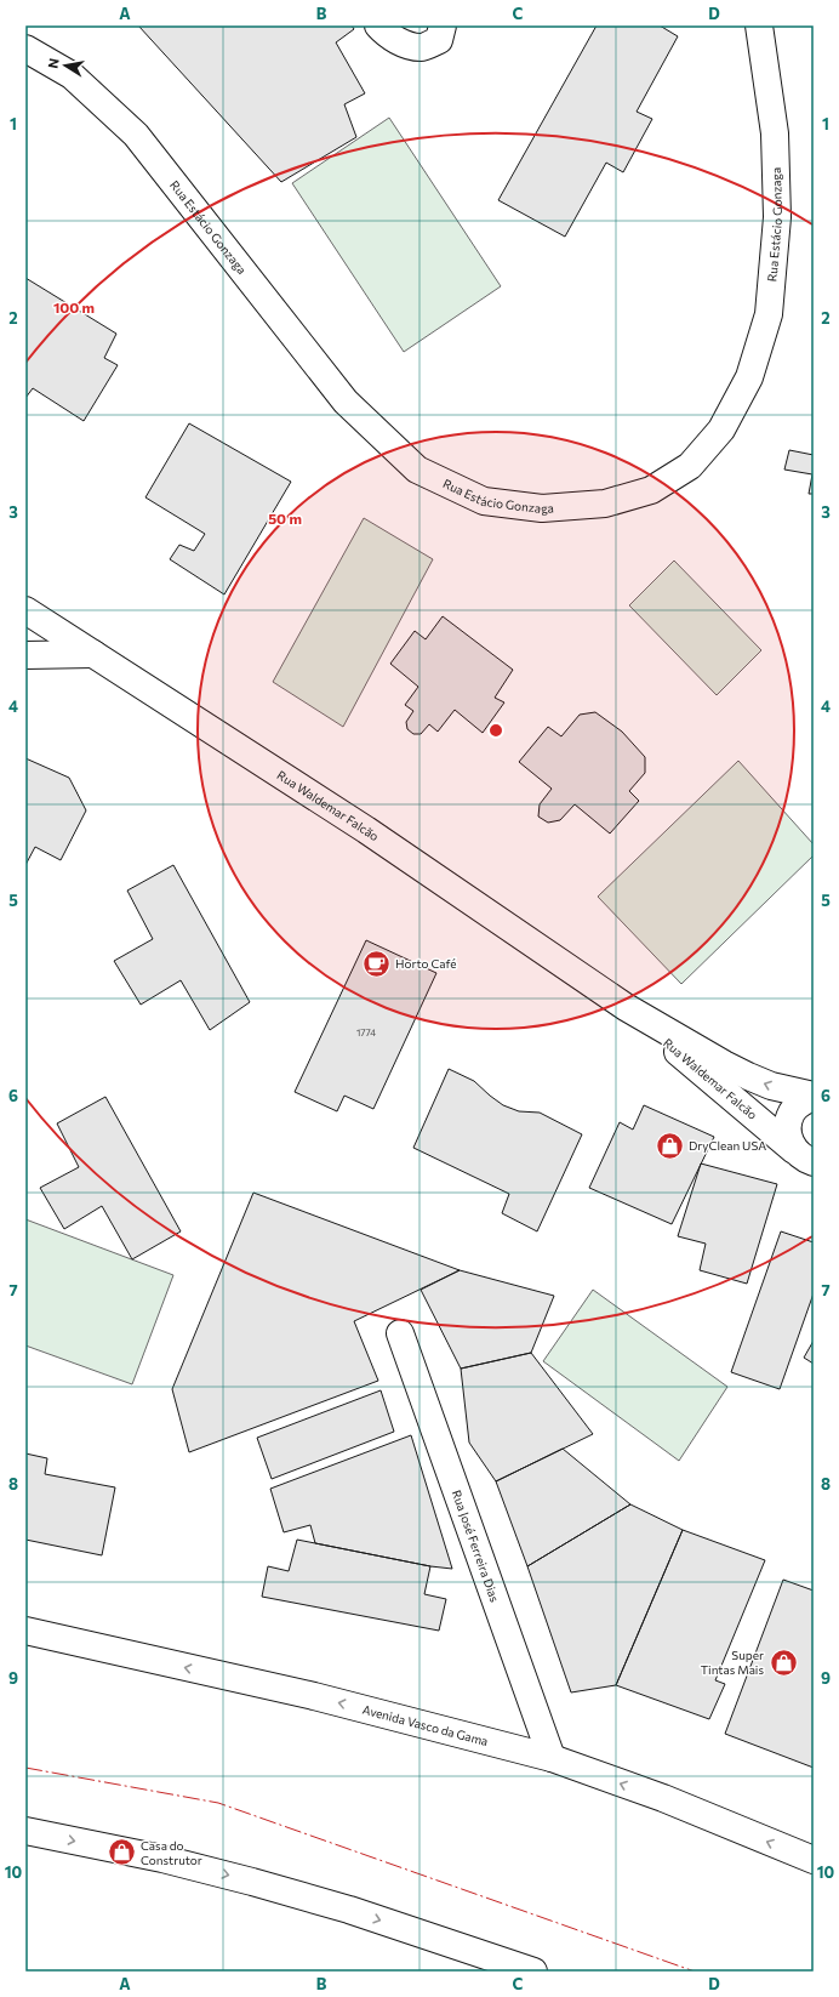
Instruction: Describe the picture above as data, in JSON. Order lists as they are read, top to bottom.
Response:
{
  "streets": {
    "street": [
      "Rua Estácio Gonzaga",
      "Rua Waldemar Falcão",
      "Rua José Ferreira Dias",
      "Avenida Vasco da Gama"
    ]
  },
  "crossings": [
    ["Rua José Ferreira Dias", "Avenida Vasco da Gama"]
  ],
  "places": {
    "cafe": ["Horto Café"],
    "shop": ["DryClean USA", "Super Tintas Mais", "Casa do Construtor"]
  },
  "house_numbers": ["1774"],
  "north": "left",
  "grid": {
    "columns": [
      "A",
      "B",
      "C",
      "D"
    ],
    "rows": [
      "1",
      "2",
      "3",
      "4",
      "5",
      "6",
      "7",
      "8",
      "9",
      "10"
    ]
  },
  "rings": ["100 m", "50 m"]
}
